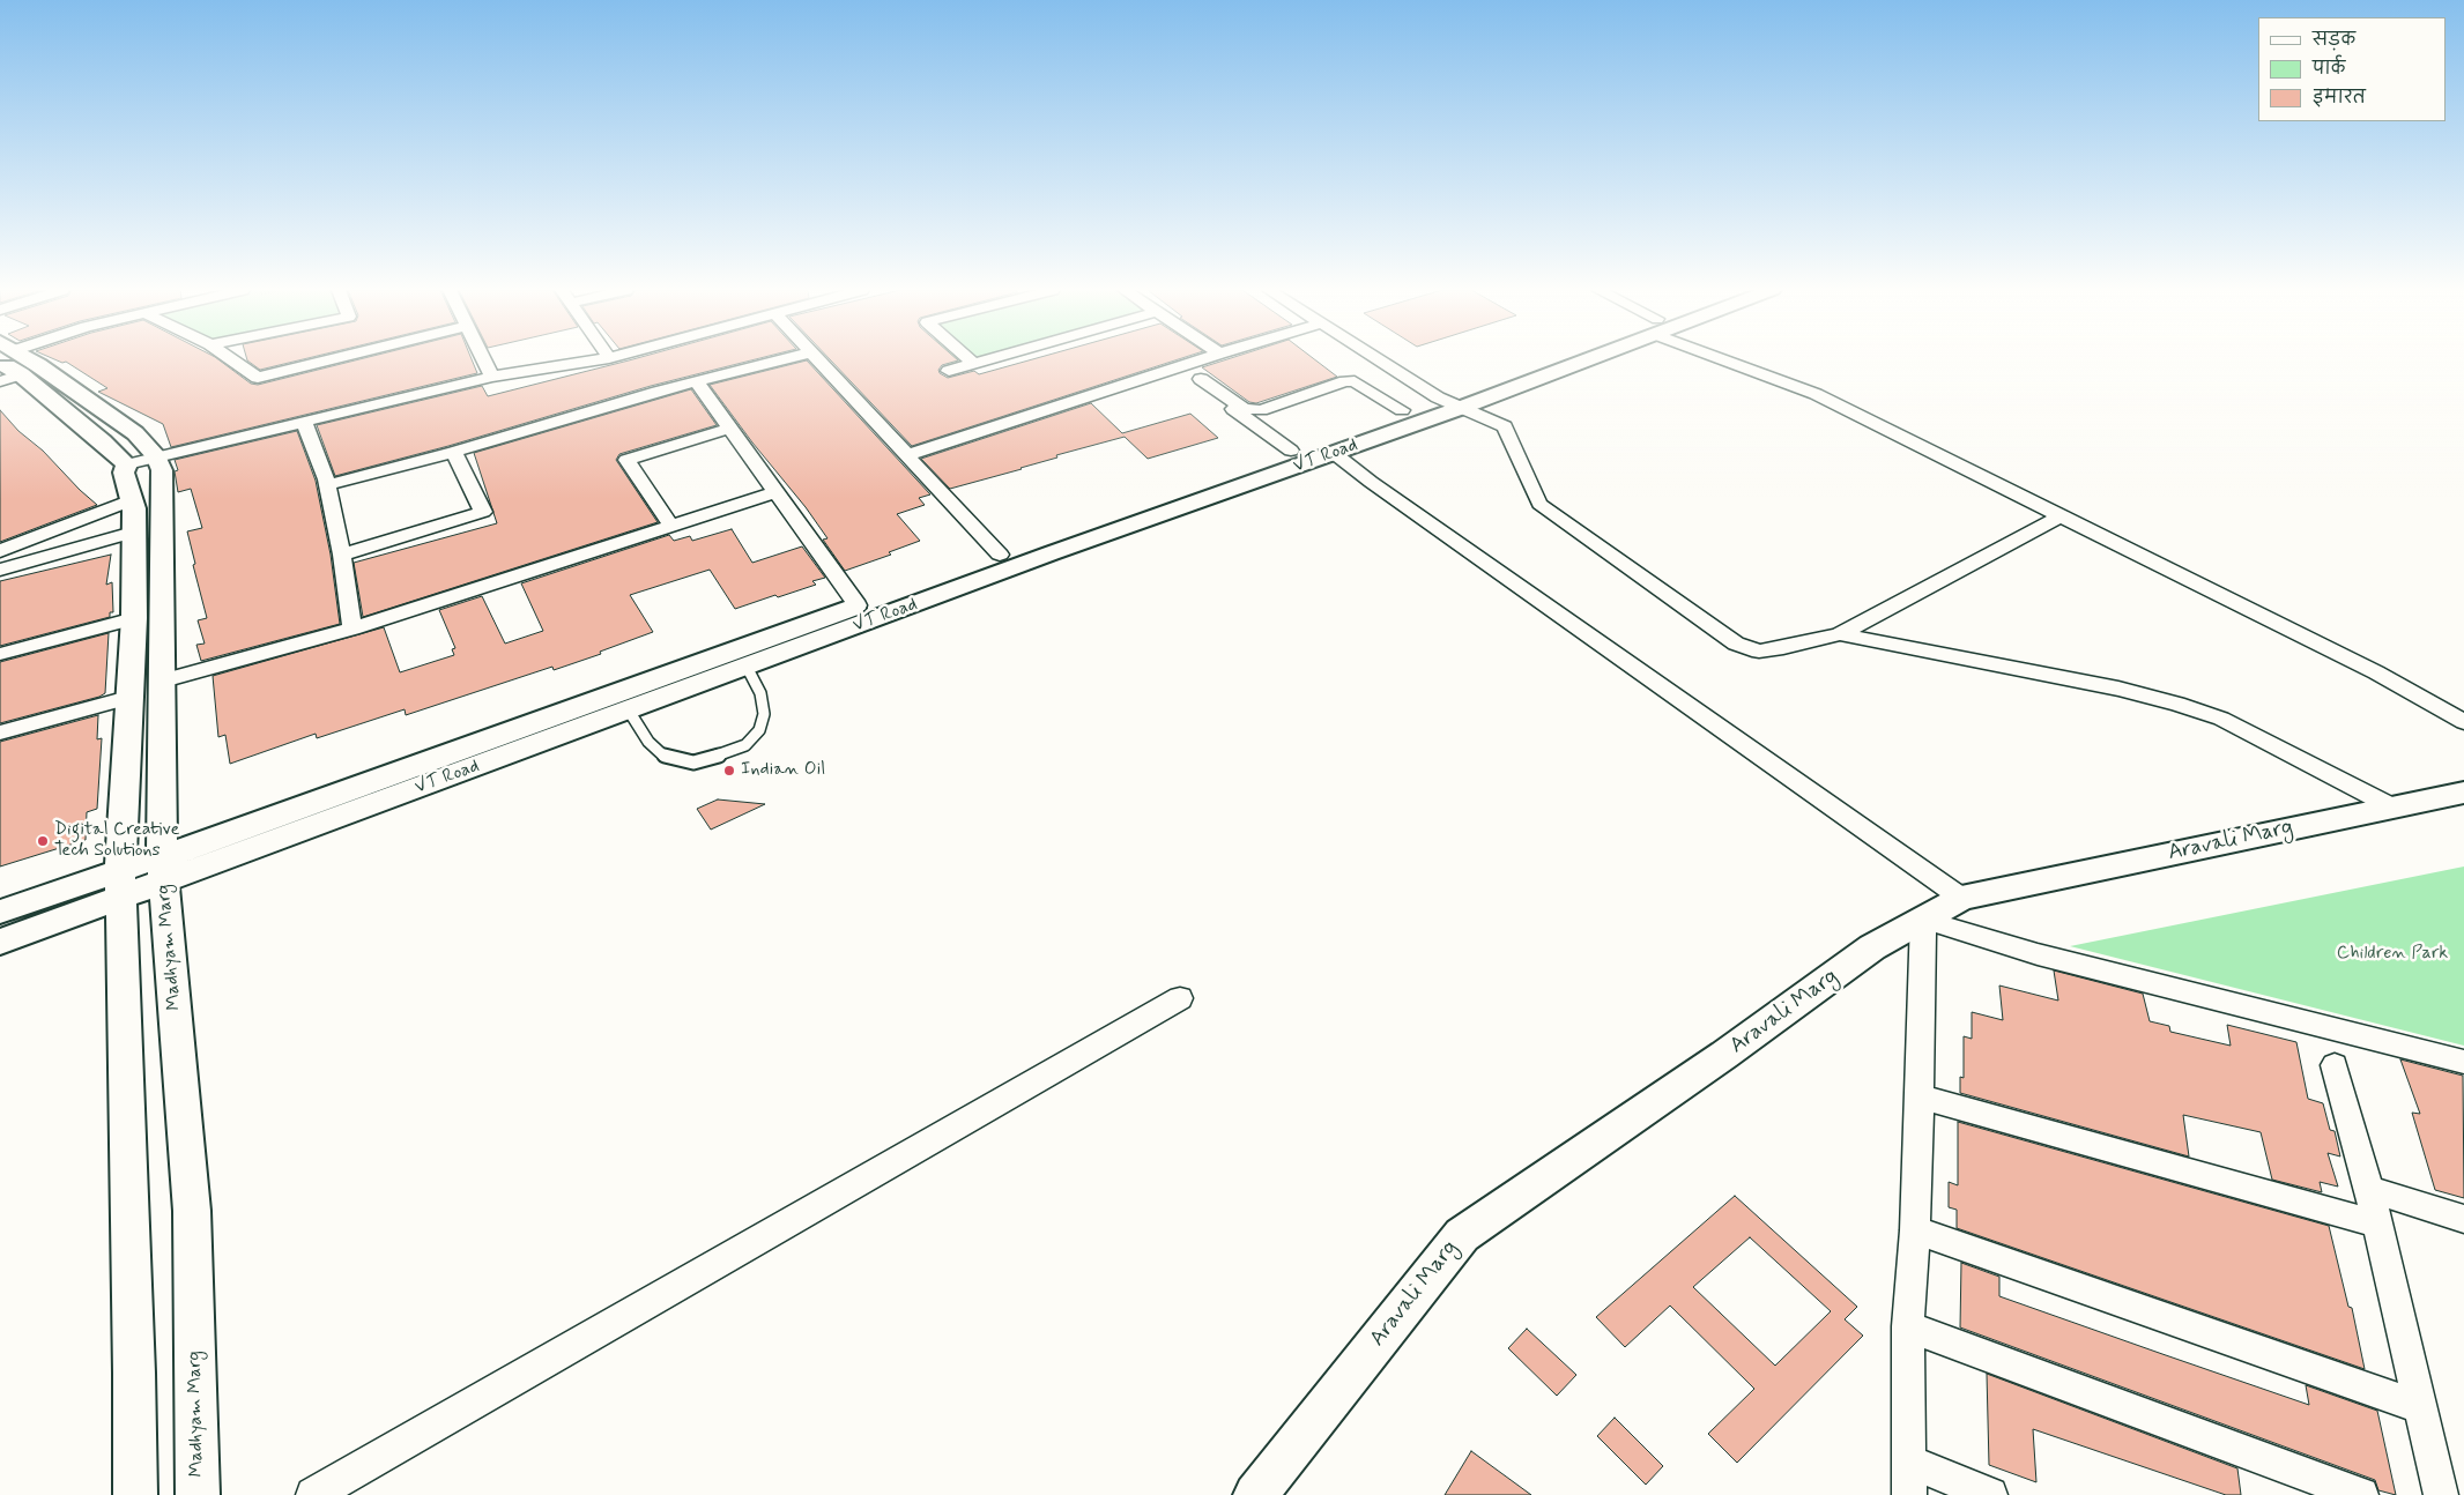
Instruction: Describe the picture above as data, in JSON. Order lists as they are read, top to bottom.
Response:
{
  "streets": {
    "street": ["VT Road", "Aravali Marg", "Madhyam Marg"]
  },
  "crossings": [
    ["VT Road", "Madhyam Marg"]
  ],
  "parks": ["Children Park"],
  "places": ["Indian Oil", "Digital Creative Tech Solutions"],
  "legend": ["सड़क", "पार्क", "इमारत"]
}
